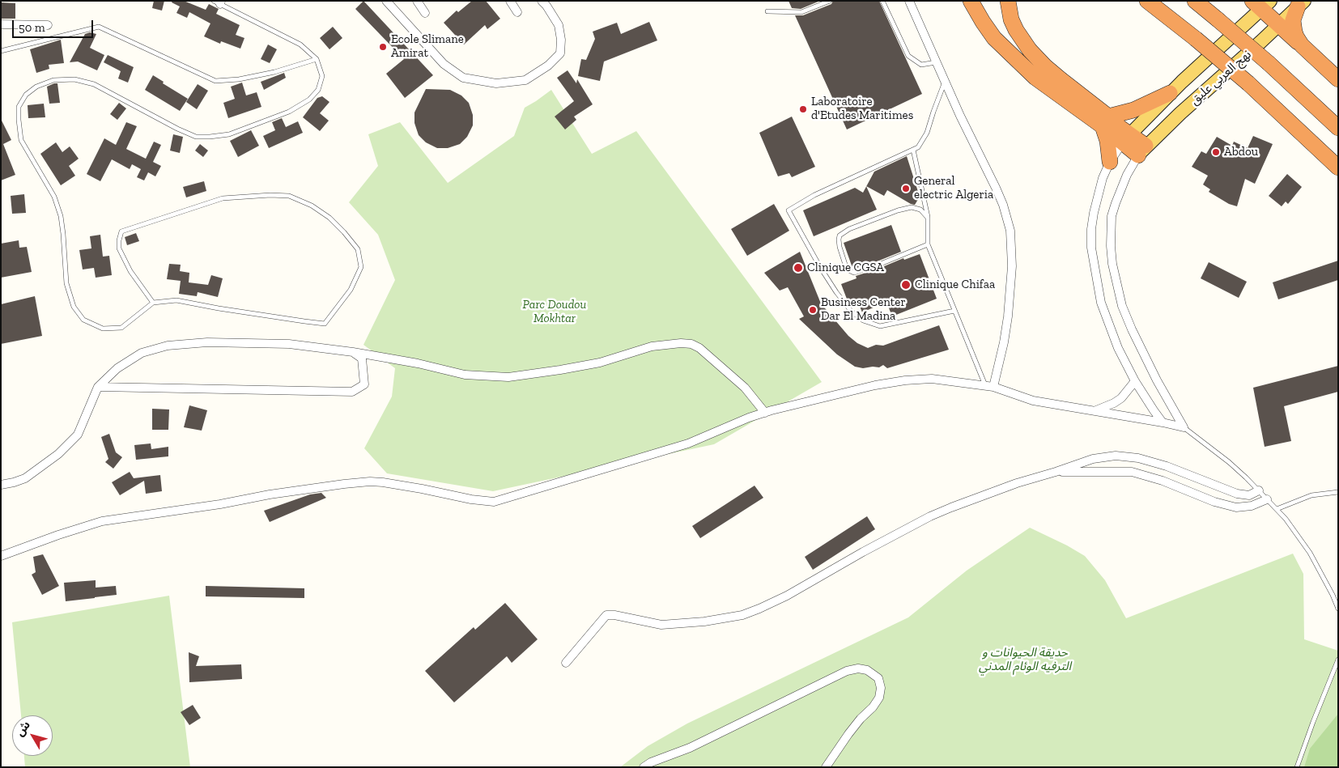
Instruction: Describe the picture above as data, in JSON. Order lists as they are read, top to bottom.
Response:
{
  "streets": {
    "main road": ["نهج العربي عليق"]
  },
  "parks": ["Parc Doudou Mokhtar", "حديقة الحيوانات و الترفيه الوئام المدني"],
  "places": [
    "Ecole Slimane Amirat",
    "Laboratoire d'Etudes Maritimes",
    "Abdou",
    "General electric Algeria",
    "Clinique CGSA",
    "Clinique Chifaa",
    "Business Center Dar El Madina"
  ],
  "scale_bar": "50 m",
  "north": "top left"
}
